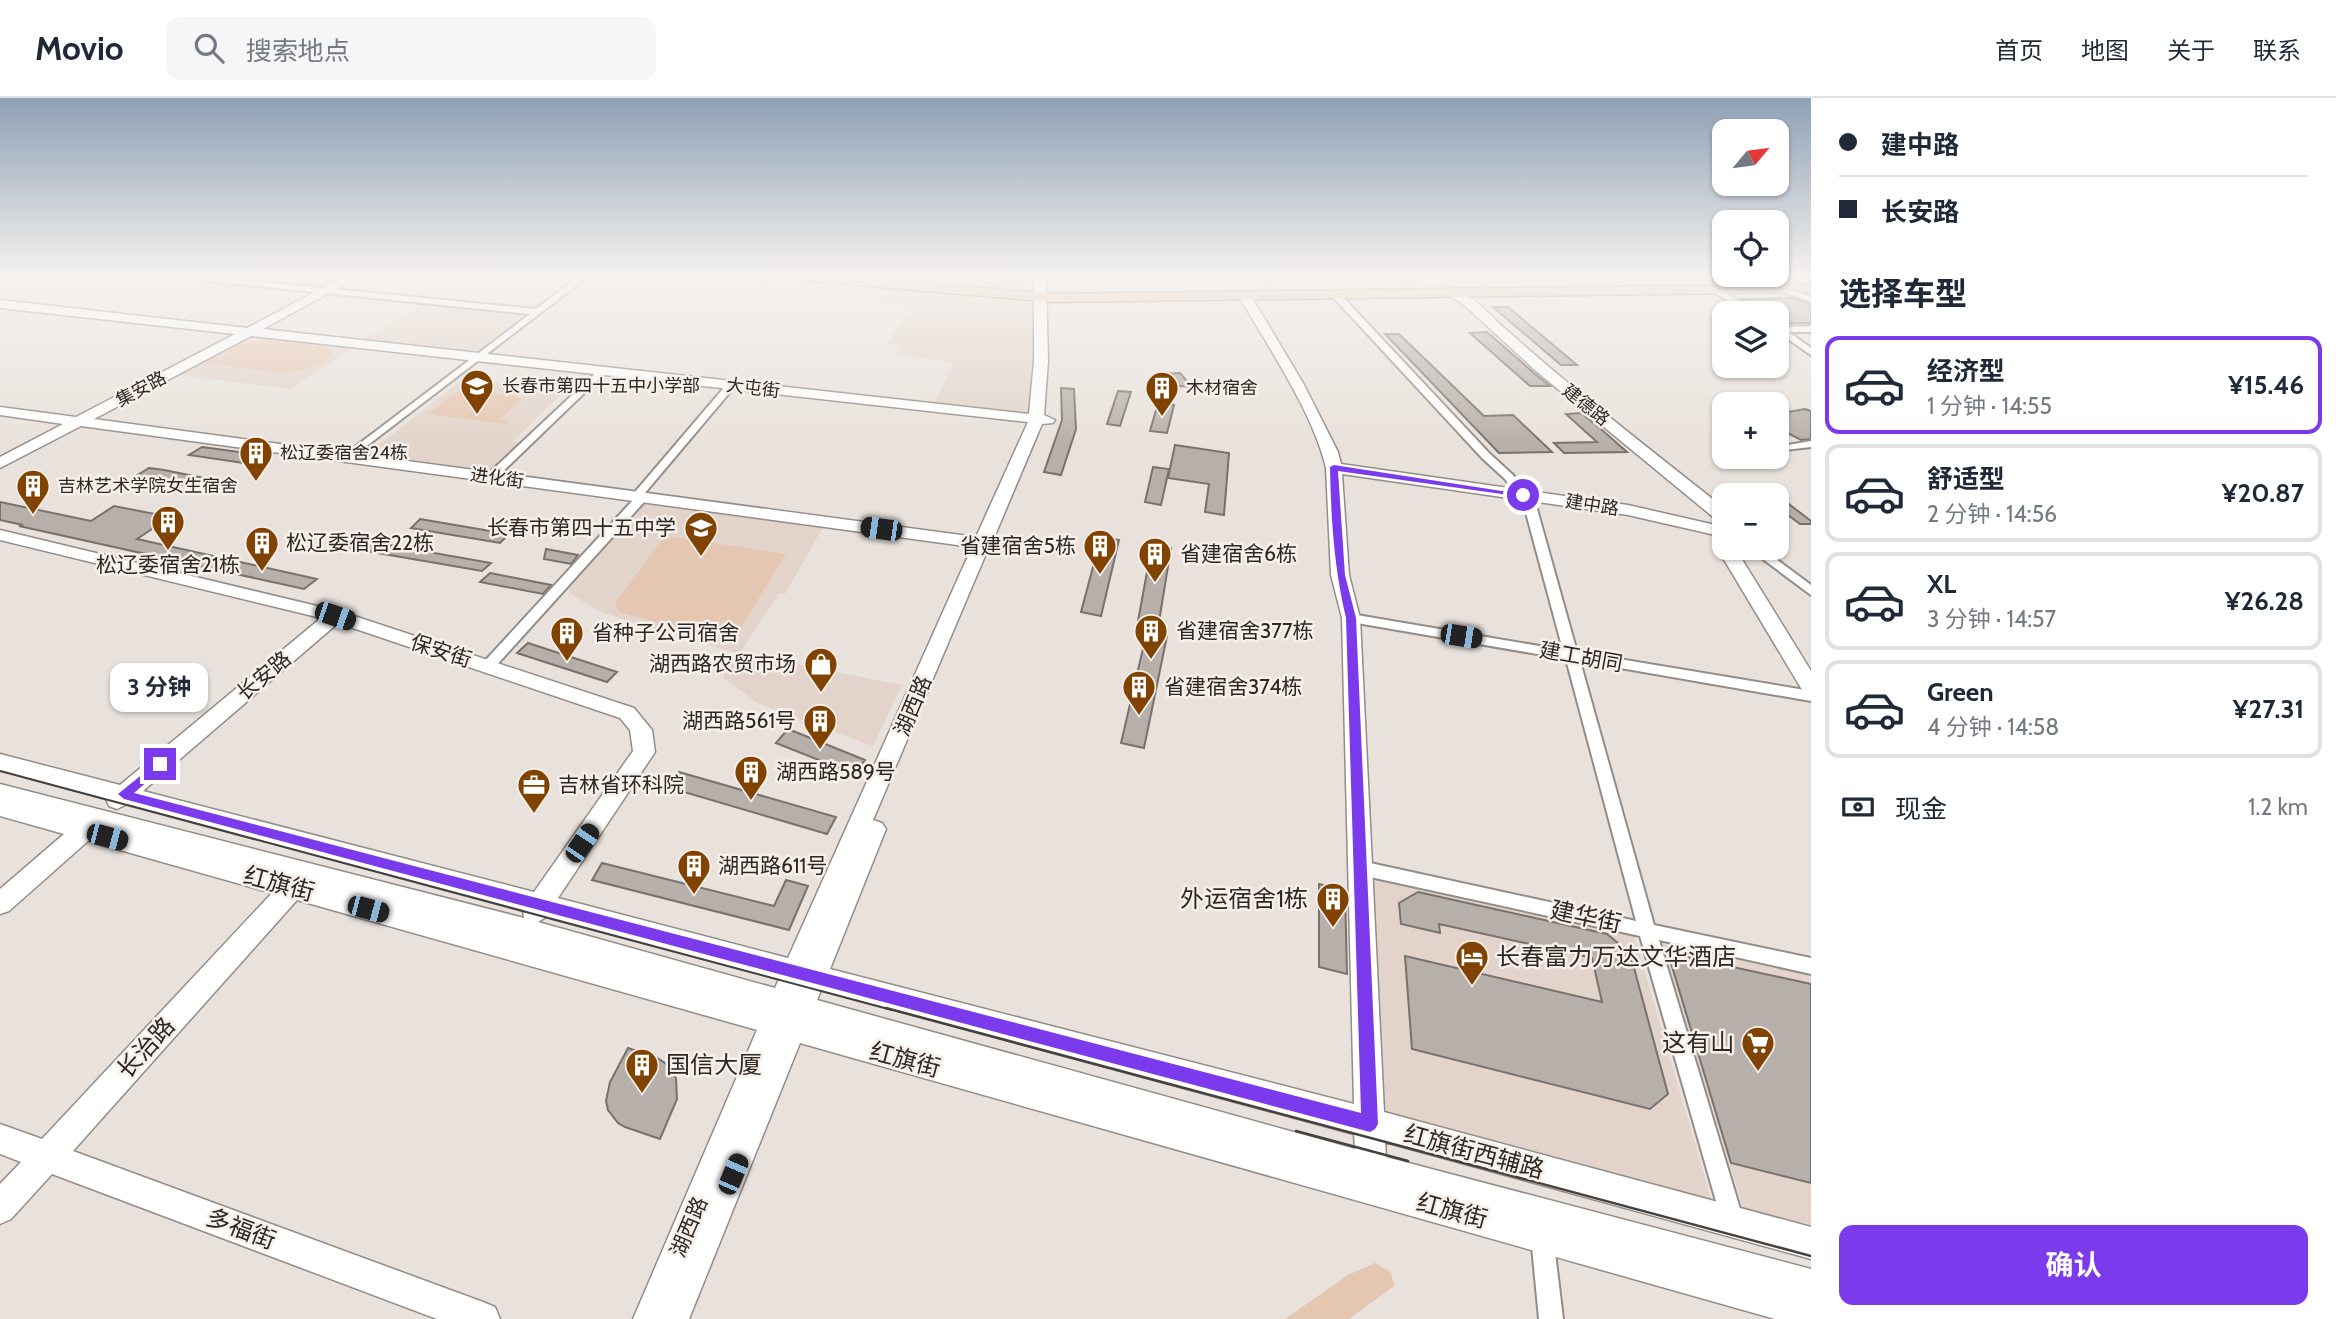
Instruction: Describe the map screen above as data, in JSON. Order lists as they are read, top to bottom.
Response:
{
  "streets": {
    "street": [
      "大屯街",
      "集安路",
      "建德路",
      "进化街",
      "建中路",
      "保安街",
      "建工胡同",
      "长安路",
      "湖西路",
      "红旗街",
      "建华街",
      "长治路",
      "红旗街西辅路",
      "多福街"
    ]
  },
  "crossings": [
    ["大屯街", "集安路"],
    ["大屯街", "湖西路"],
    ["集安路", "进化街"],
    ["进化街", "湖西路"],
    ["保安街", "长安路"],
    ["保安街", "红旗街"],
    ["保安街", "红旗街西辅路"],
    ["长安路", "红旗街"],
    ["长安路", "红旗街西辅路"],
    ["湖西路", "红旗街"],
    ["湖西路", "红旗街西辅路"],
    ["红旗街", "长治路"],
    ["长治路", "多福街"]
  ],
  "places": {
    "school or university": ["长春市第四十五中小学部", "长春市第四十五中学"],
    "building": [
      "木材宿舍",
      "松辽委宿舍24栋",
      "吉林艺术学院女生宿舍",
      "松辽委宿舍21栋",
      "松辽委宿舍22栋",
      "省建宿舍5栋",
      "省建宿舍6栋",
      "省建宿舍377栋",
      "省种子公司宿舍",
      "省建宿舍374栋",
      "湖西路561号",
      "湖西路589号",
      "湖西路611号",
      "外运宿舍1栋",
      "国信大厦"
    ],
    "shop": ["湖西路农贸市场"],
    "office": ["吉林省环科院"],
    "hotel": ["长春富力万达文华酒店"],
    "supermarket": ["这有山"]
  },
  "north": "top right",
  "page": {
    "header": "Movio",
    "search": "搜索地点",
    "nav": [
      "首页",
      "地图",
      "关于",
      "联系"
    ],
    "banner": ["建中路", "长安路"],
    "map_buttons": ["+", "−"],
    "heading": "选择车型",
    "list": [
      {
        "name": "经济型",
        "note": "1 分钟 · 14:55",
        "value": "¥15.46"
      },
      {
        "name": "舒适型",
        "note": "2 分钟 · 14:56",
        "value": "¥20.87"
      },
      {
        "name": "XL",
        "note": "3 分钟 · 14:57",
        "value": "¥26.28"
      },
      {
        "name": "Green",
        "note": "4 分钟 · 14:58",
        "value": "¥27.31"
      }
    ],
    "bubble": "3 分钟",
    "pay": ["现金", "1.2 km"],
    "buttons": "确认"
  }
}
